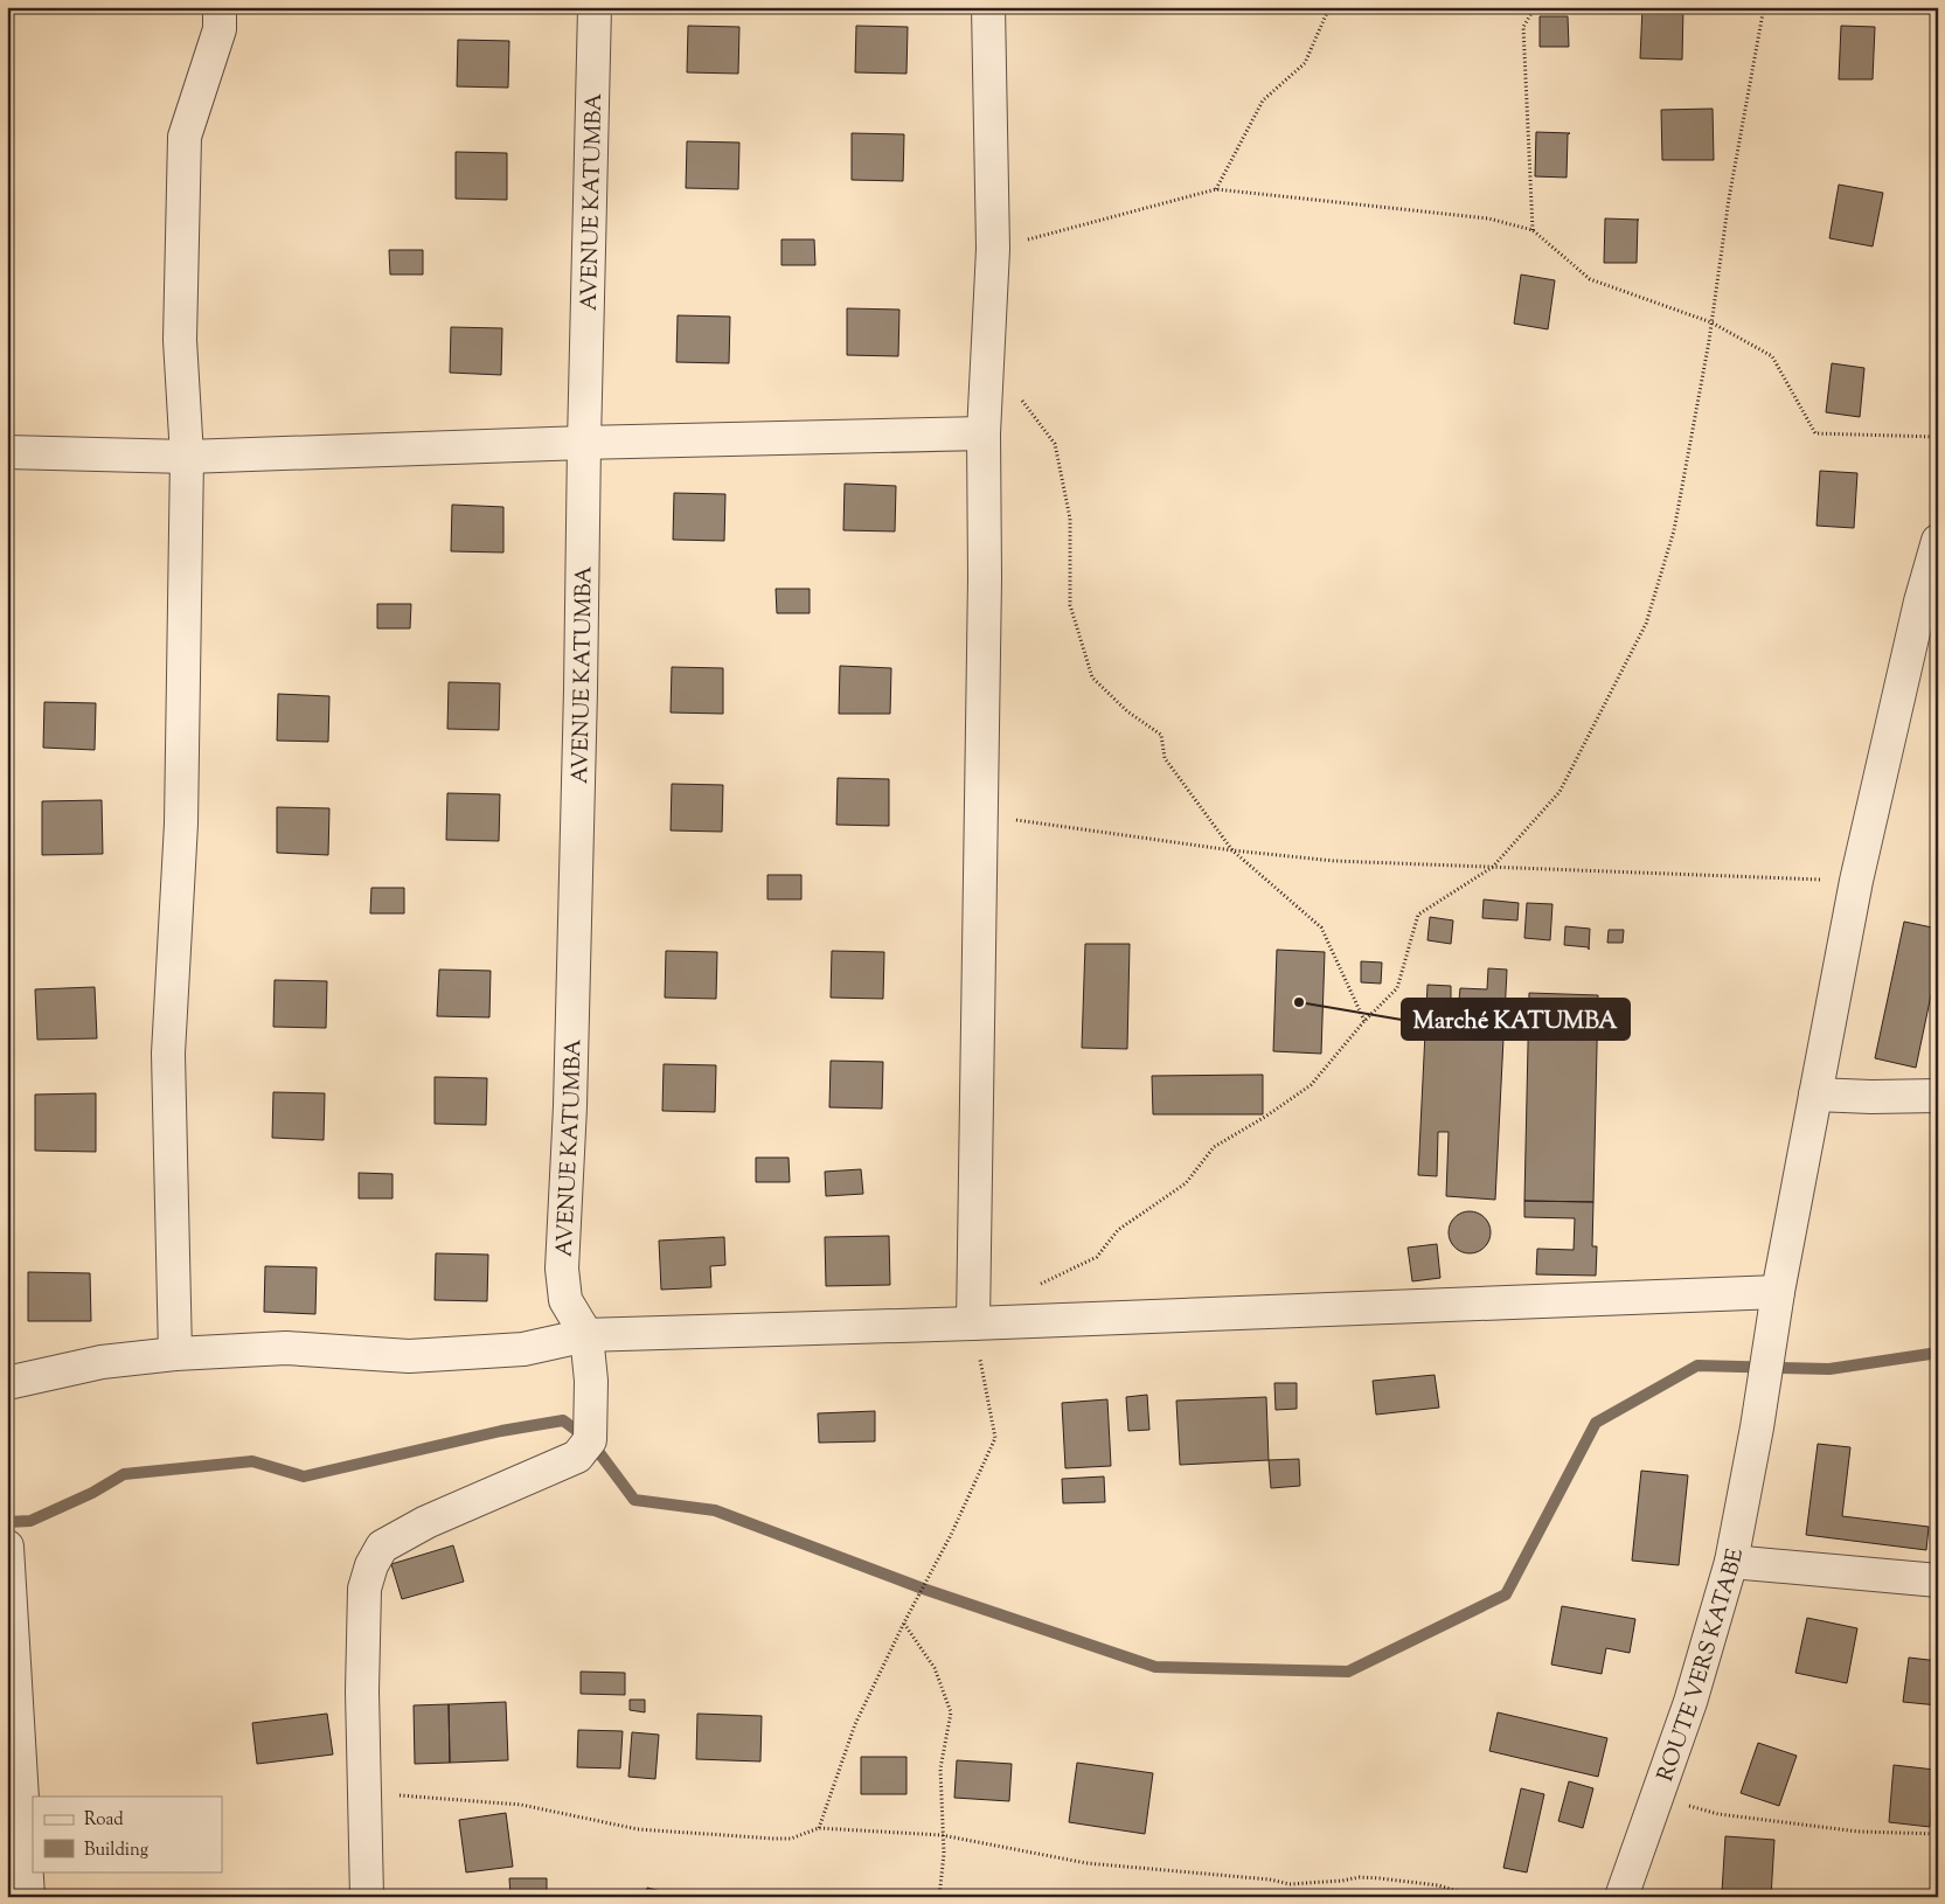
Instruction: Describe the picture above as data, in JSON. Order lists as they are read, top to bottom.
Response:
{
  "streets": {
    "street": ["AVENUE KATUMBA", "ROUTE VERS KATABE"]
  },
  "places": ["Marché KATUMBA"],
  "legend": ["Road", "Building"]
}
